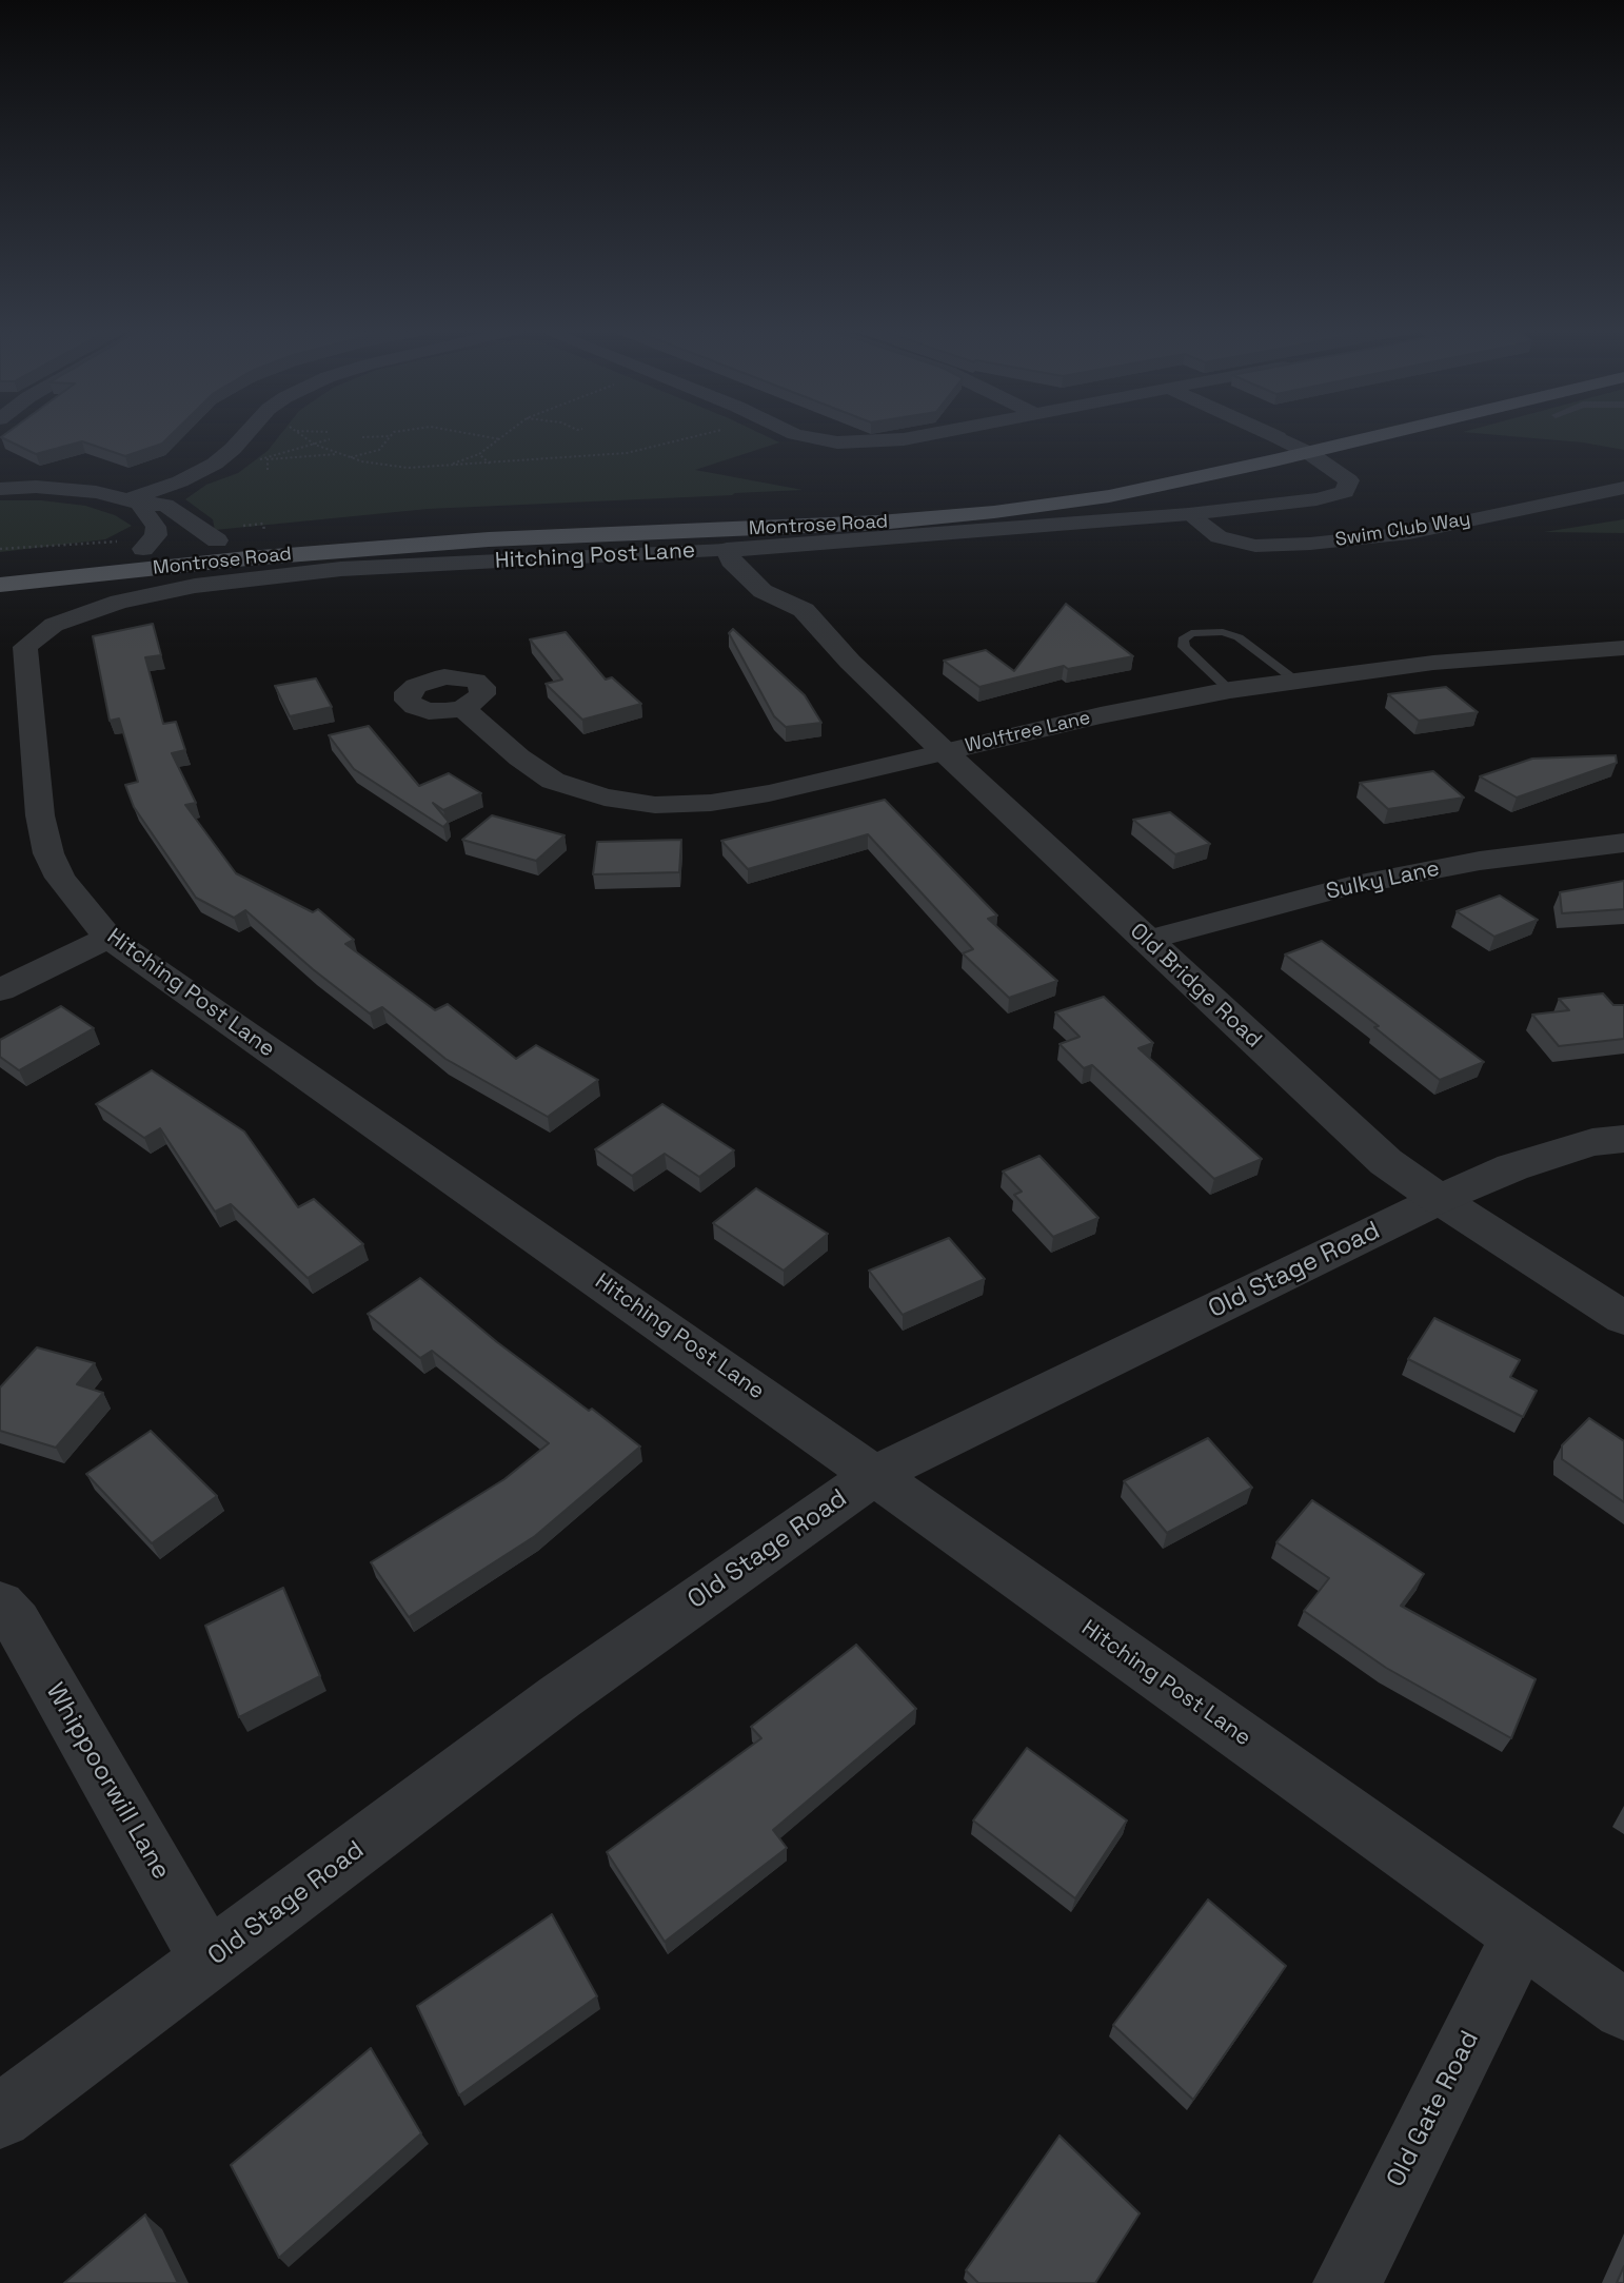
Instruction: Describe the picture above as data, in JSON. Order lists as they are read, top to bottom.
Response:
{
  "streets": {
    "main road": ["Montrose Road"],
    "street": [
      "Swim Club Way",
      "Hitching Post Lane",
      "Wolftree Lane",
      "Sulky Lane",
      "Old Bridge Road",
      "Old Stage Road",
      "Whippoorwill Lane",
      "Old Gate Road"
    ]
  },
  "crossings": [
    ["Montrose Road", "Hitching Post Lane"],
    ["Swim Club Way", "Hitching Post Lane"],
    ["Hitching Post Lane", "Old Bridge Road"],
    ["Hitching Post Lane", "Old Stage Road"],
    ["Hitching Post Lane", "Old Gate Road"],
    ["Wolftree Lane", "Old Bridge Road"],
    ["Sulky Lane", "Old Bridge Road"],
    ["Old Bridge Road", "Old Stage Road"],
    ["Old Stage Road", "Whippoorwill Lane"]
  ]
}
